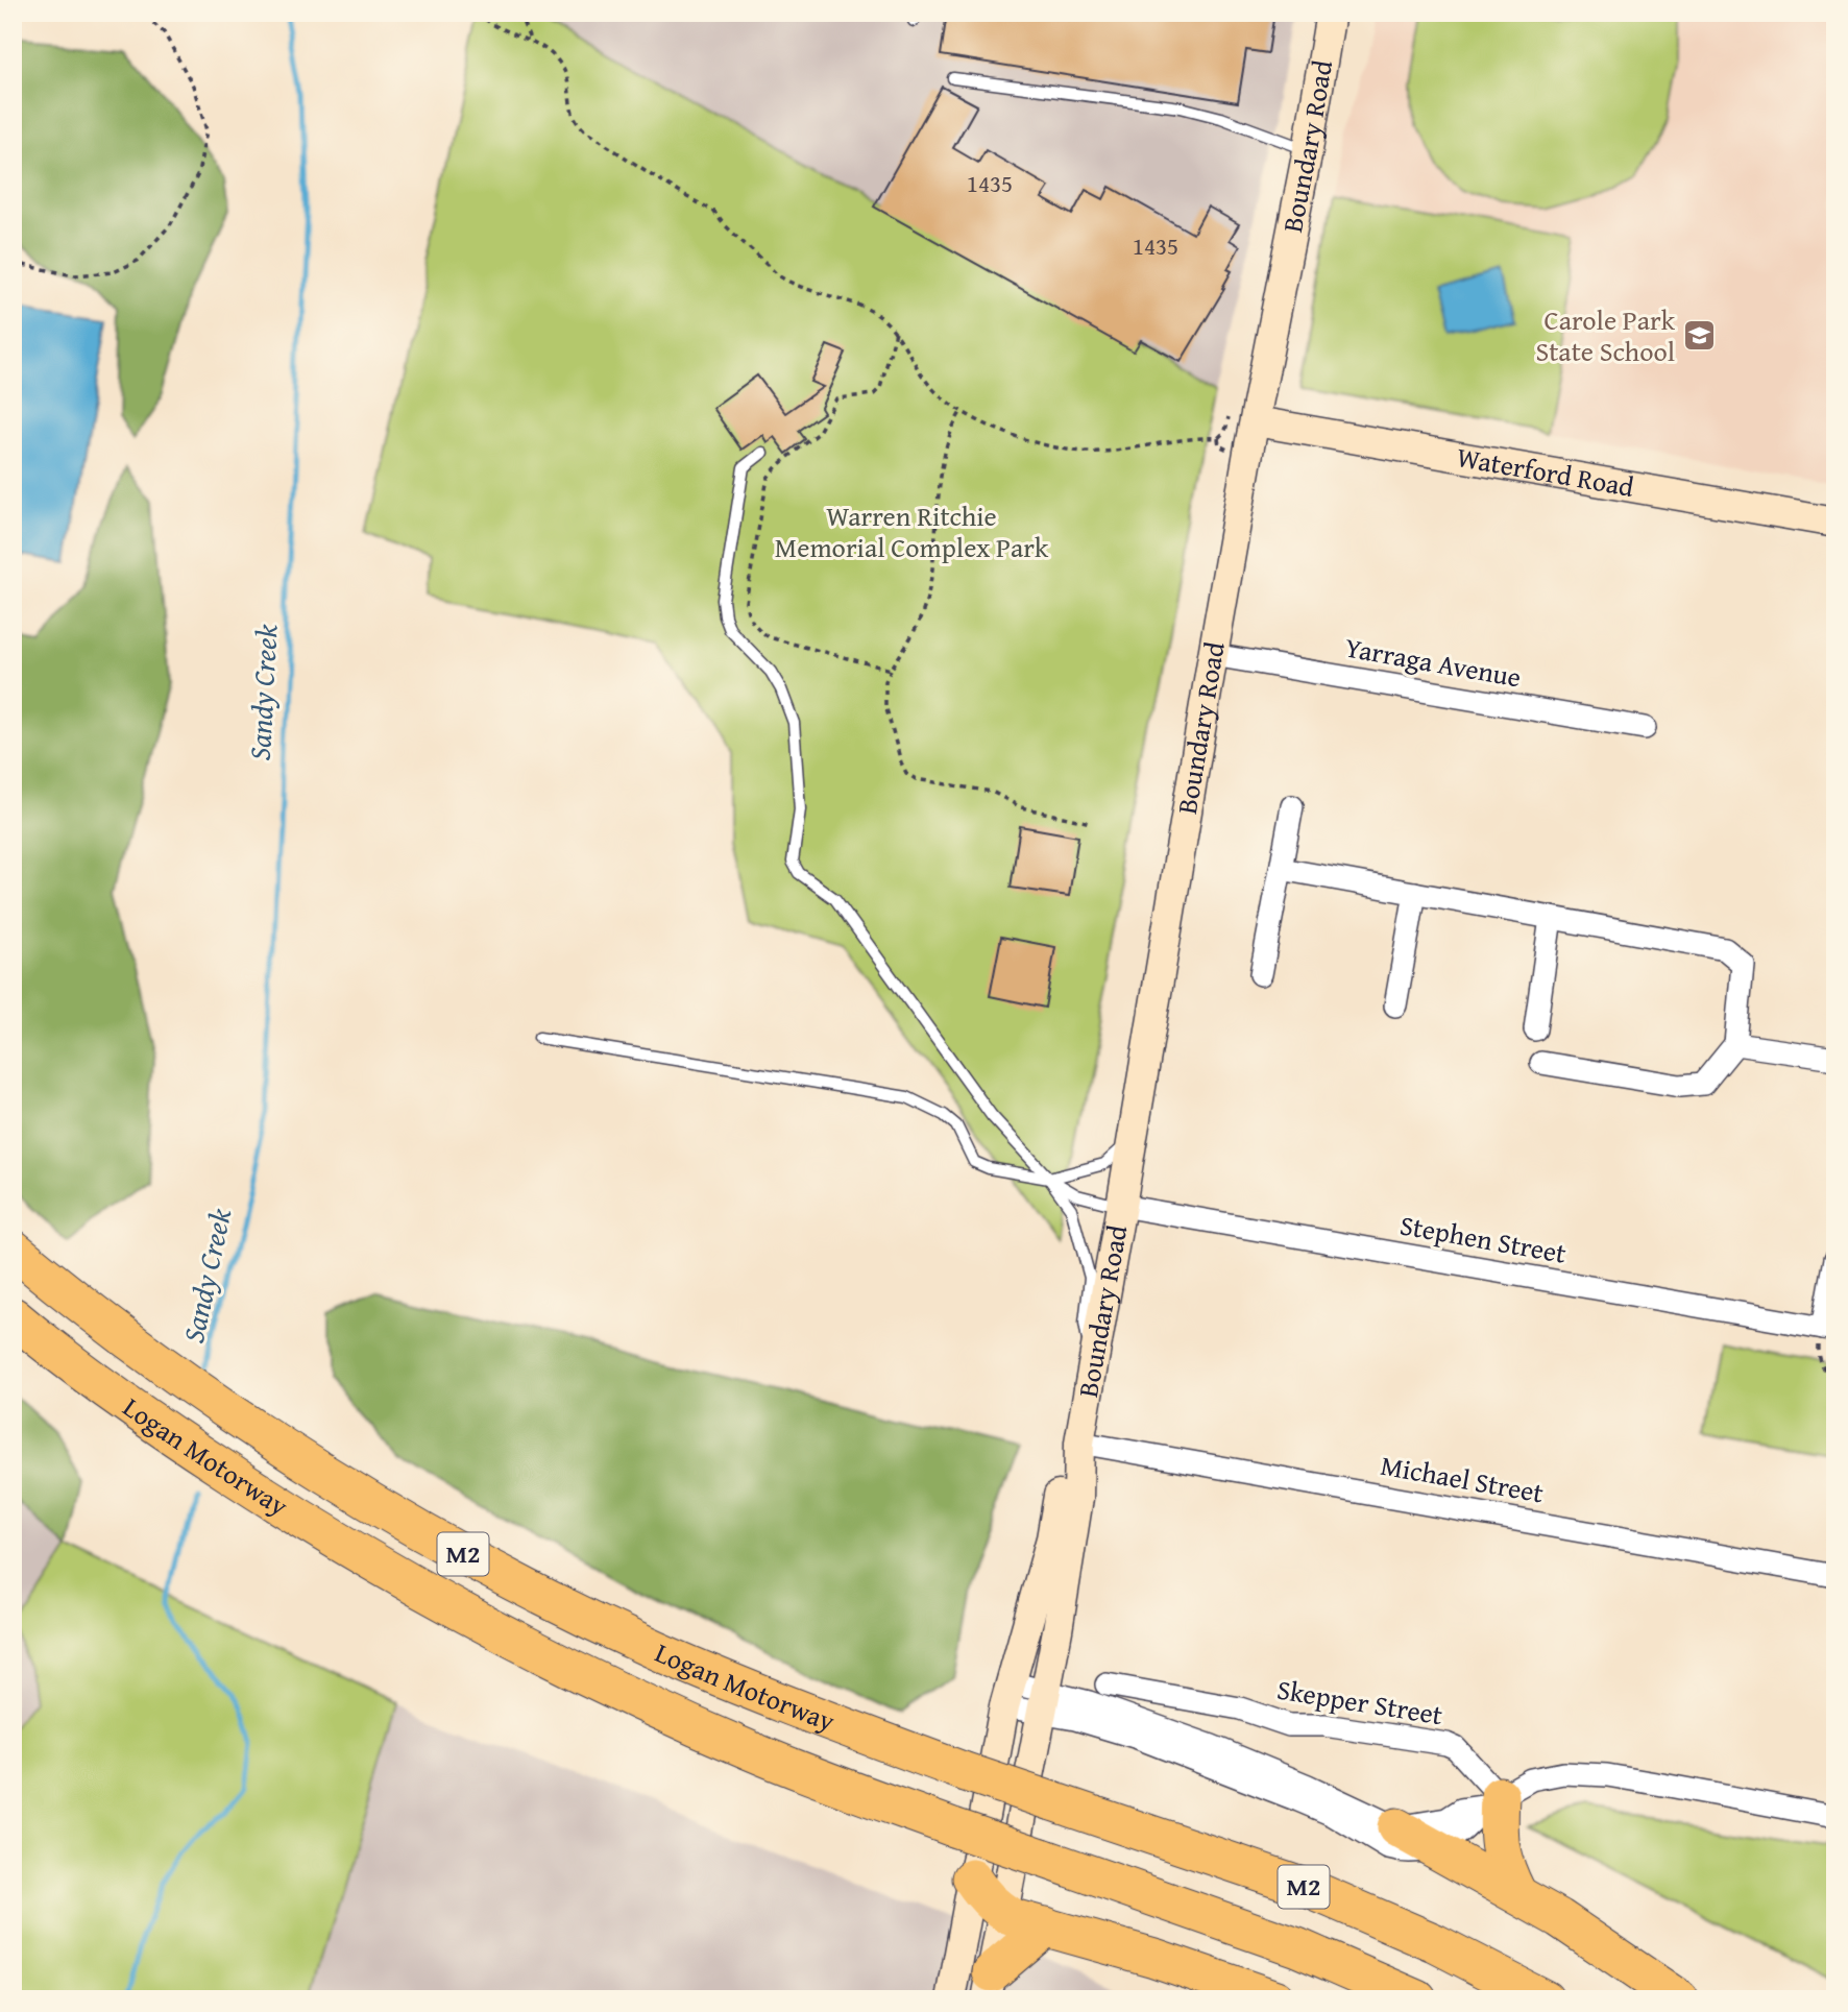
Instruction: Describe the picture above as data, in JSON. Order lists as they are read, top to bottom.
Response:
{
  "streets": {
    "highway": ["Logan Motorway", "M2"],
    "main road": ["Boundary Road", "Waterford Road"],
    "street": [
      "Yarraga Avenue",
      "Stephen Street",
      "Michael Street",
      "Skepper Street"
    ]
  },
  "crossings": [
    ["Boundary Road", "Waterford Road"],
    ["Boundary Road", "Yarraga Avenue"],
    ["Boundary Road", "Stephen Street"],
    ["Boundary Road", "Michael Street"]
  ],
  "water": ["Sandy Creek"],
  "parks": ["Warren Ritchie Memorial Complex Park"],
  "places": {
    "school or university": ["Carole Park State School"]
  },
  "house_numbers": ["1435", "1435"]
}
